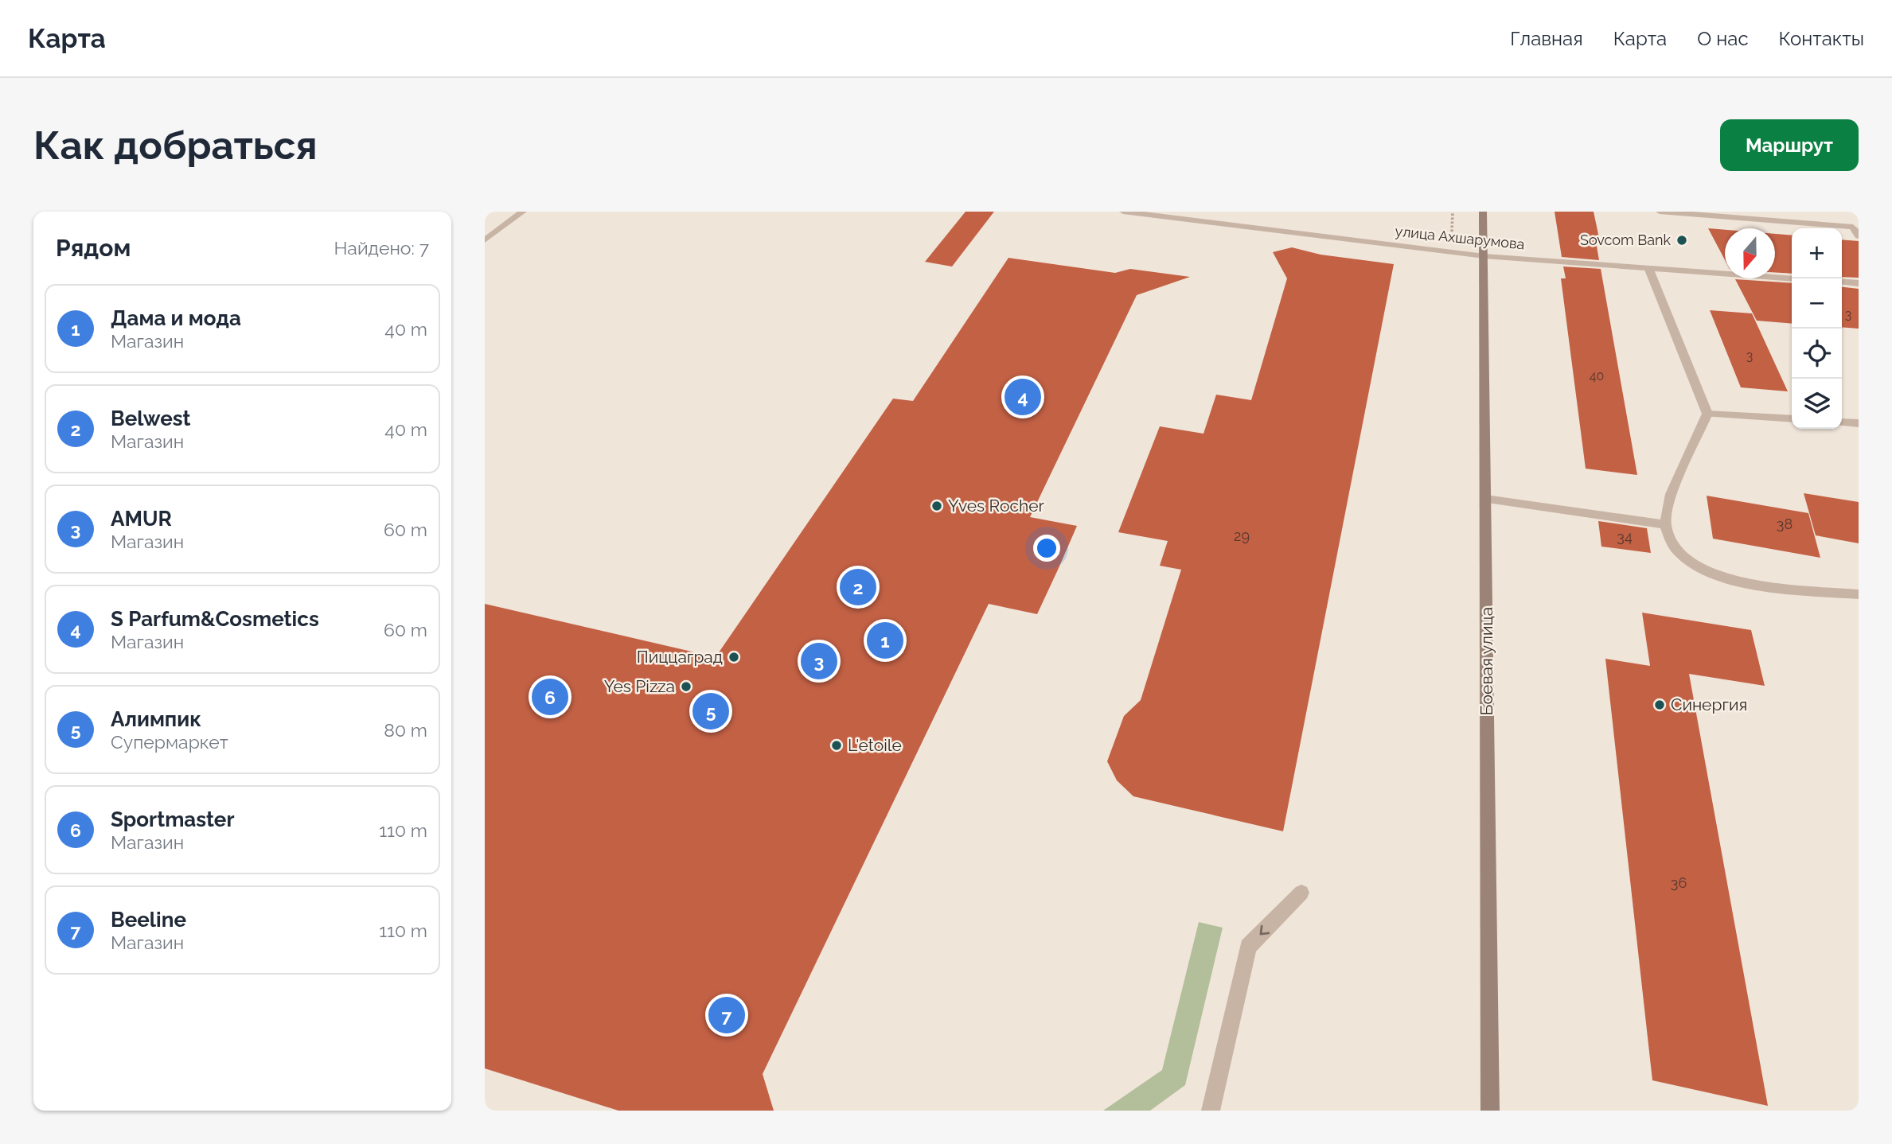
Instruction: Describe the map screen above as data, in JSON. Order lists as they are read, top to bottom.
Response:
{
  "streets": {
    "main road": ["Боевая улица"],
    "street": ["улица Ахшарумова"]
  },
  "crossings": [
    ["улица Ахшарумова", "Боевая улица"]
  ],
  "places": [
    "Sovcom Bank",
    "Yves Rocher",
    "Пиццаград",
    "Yes Pizza",
    "Синергия",
    "L'etoile"
  ],
  "house_numbers": [
    "3",
    "3",
    "40",
    "38",
    "29",
    "34",
    "36"
  ],
  "north": "bottom",
  "page": {
    "header": "Карта",
    "nav": [
      "Главная",
      "Карта",
      "О нас",
      "Контакты"
    ],
    "buttons": "Маршрут",
    "title": "Как добраться",
    "heading": ["Рядом", "Найдено: 7"],
    "map_buttons": ["+", "−"],
    "list": [
      {
        "mark": "1",
        "name": "Дама и мода",
        "note": "Магазин",
        "value": "40 m"
      },
      {
        "mark": "2",
        "name": "Belwest",
        "note": "Магазин",
        "value": "40 m"
      },
      {
        "mark": "3",
        "name": "AMUR",
        "note": "Магазин",
        "value": "60 m"
      },
      {
        "mark": "4",
        "name": "S Parfum&Cosmetics",
        "note": "Магазин",
        "value": "60 m"
      },
      {
        "mark": "5",
        "name": "Алимпик",
        "note": "Супермаркет",
        "value": "80 m"
      },
      {
        "mark": "6",
        "name": "Sportmaster",
        "note": "Магазин",
        "value": "110 m"
      },
      {
        "mark": "7",
        "name": "Beeline",
        "note": "Магазин",
        "value": "110 m"
      }
    ],
    "pins": [
      "4",
      "2",
      "1",
      "3",
      "6",
      "5",
      "7"
    ]
  }
}
